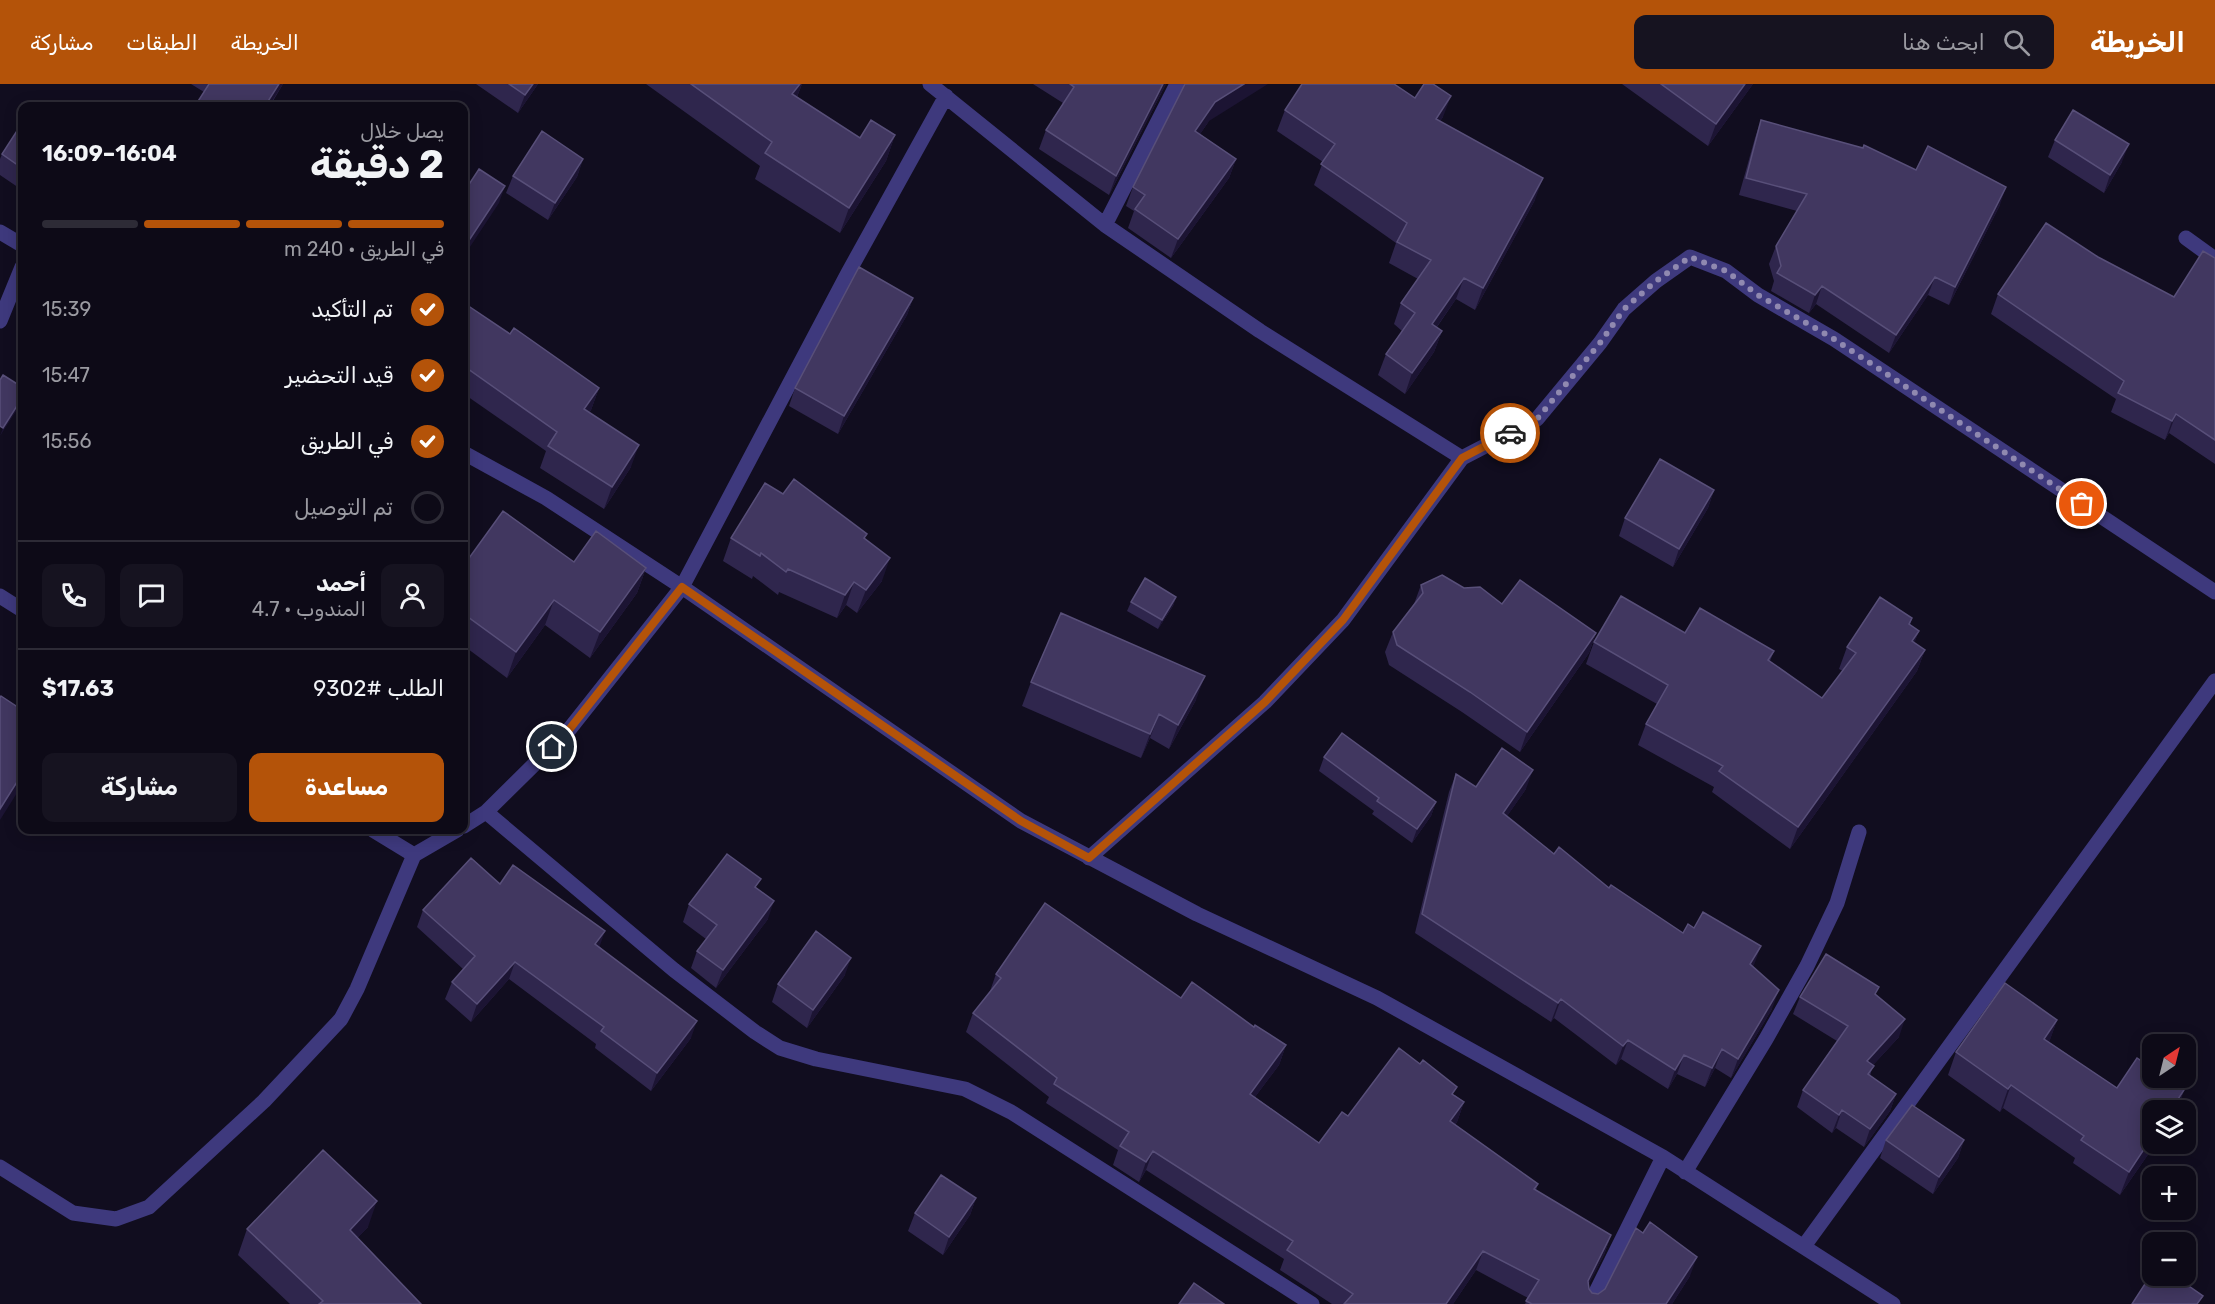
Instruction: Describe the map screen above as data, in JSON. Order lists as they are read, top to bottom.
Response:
{
  "north": "top right",
  "page": {
    "header": "الخريطة",
    "search": "ابحث هنا",
    "nav": ["الخريطة", "الطبقات", "مشاركة"],
    "heading": ["2 دقيقة", "يصل خلال", "16:04–16:09"],
    "panel": [
      "أحمد",
      "المندوب · 4.7",
      "الطلب #9302",
      "$17.63"
    ],
    "bar": "في الطريق · 240 m",
    "list": [
      ["تم التأكيد", "15:39"],
      ["قيد التحضير", "15:47"],
      ["في الطريق", "15:56"],
      "تم التوصيل"
    ],
    "buttons": ["مساعدة", "مشاركة"],
    "map_buttons": ["+", "−"]
  }
}
